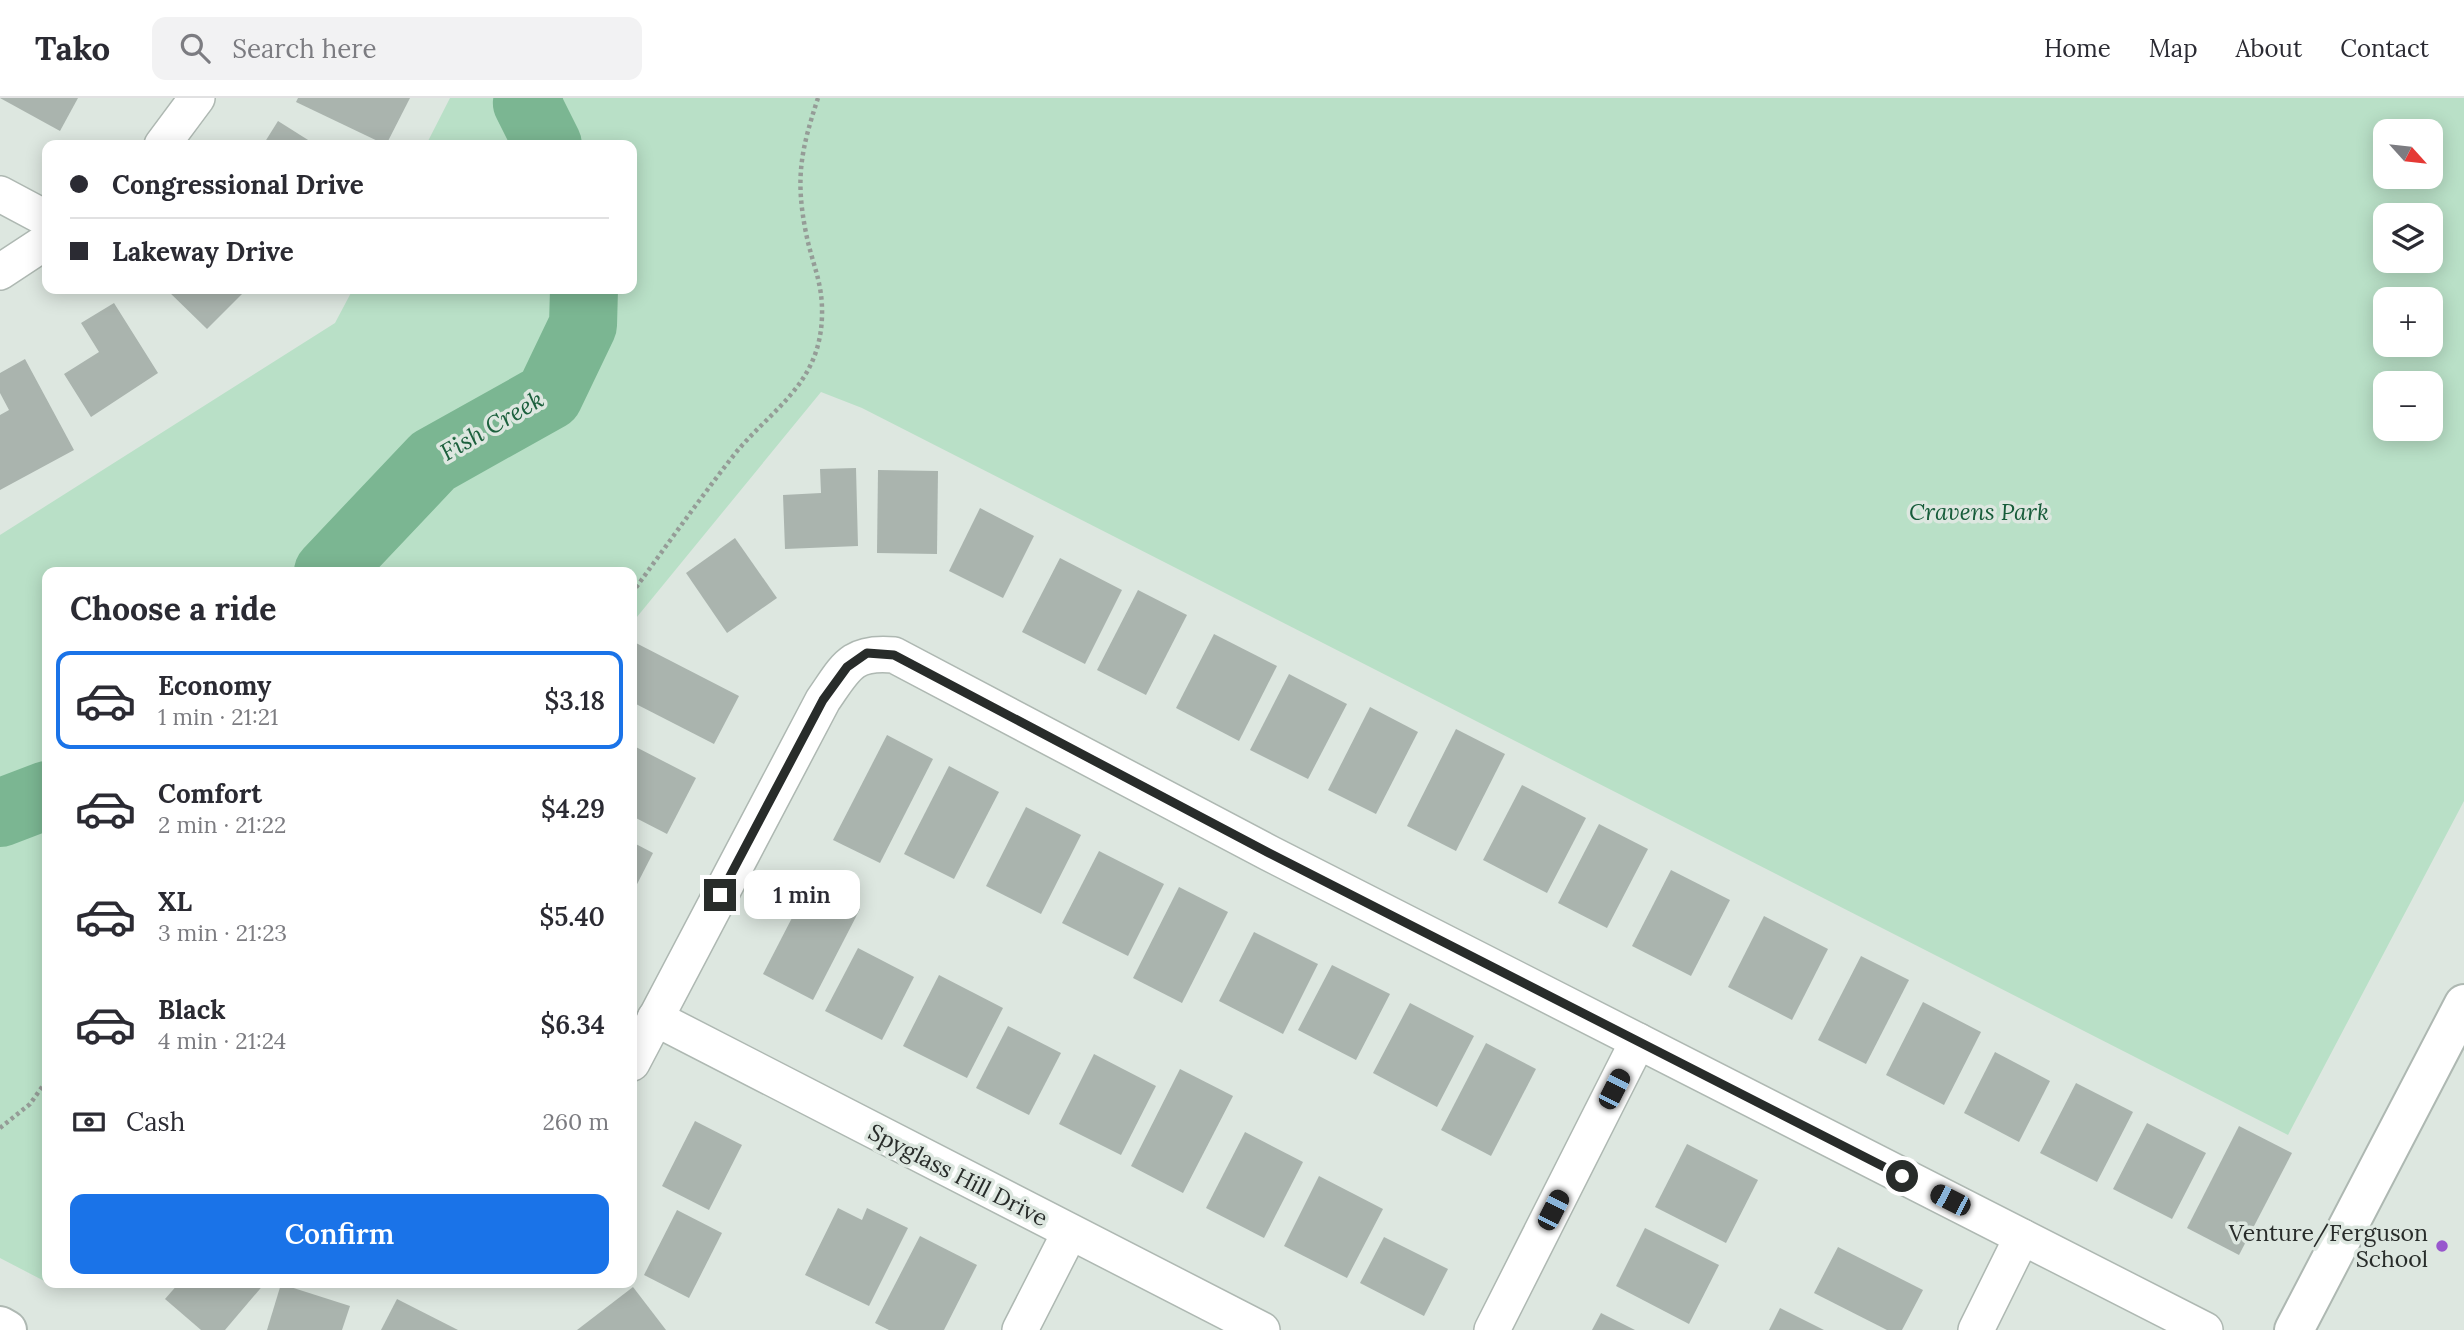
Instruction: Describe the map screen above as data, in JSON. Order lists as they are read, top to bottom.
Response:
{
  "streets": {
    "street": ["Spyglass Hill Drive"]
  },
  "water": ["Fish Creek"],
  "parks": ["Cravens Park"],
  "places": ["Venture/Ferguson School"],
  "north": "bottom right",
  "page": {
    "header": "Tako",
    "search": "Search here",
    "nav": [
      "Home",
      "Map",
      "About",
      "Contact"
    ],
    "map_buttons": ["+", "−"],
    "banner": ["Congressional Drive", "Lakeway Drive"],
    "heading": "Choose a ride",
    "list": [
      {
        "name": "Economy",
        "note": "1 min · 21:21",
        "value": "$3.18"
      },
      {
        "name": "Comfort",
        "note": "2 min · 21:22",
        "value": "$4.29"
      },
      {
        "name": "XL",
        "note": "3 min · 21:23",
        "value": "$5.40"
      },
      {
        "name": "Black",
        "note": "4 min · 21:24",
        "value": "$6.34"
      }
    ],
    "bubble": "1 min",
    "pay": ["Cash", "260 m"],
    "buttons": "Confirm"
  }
}
